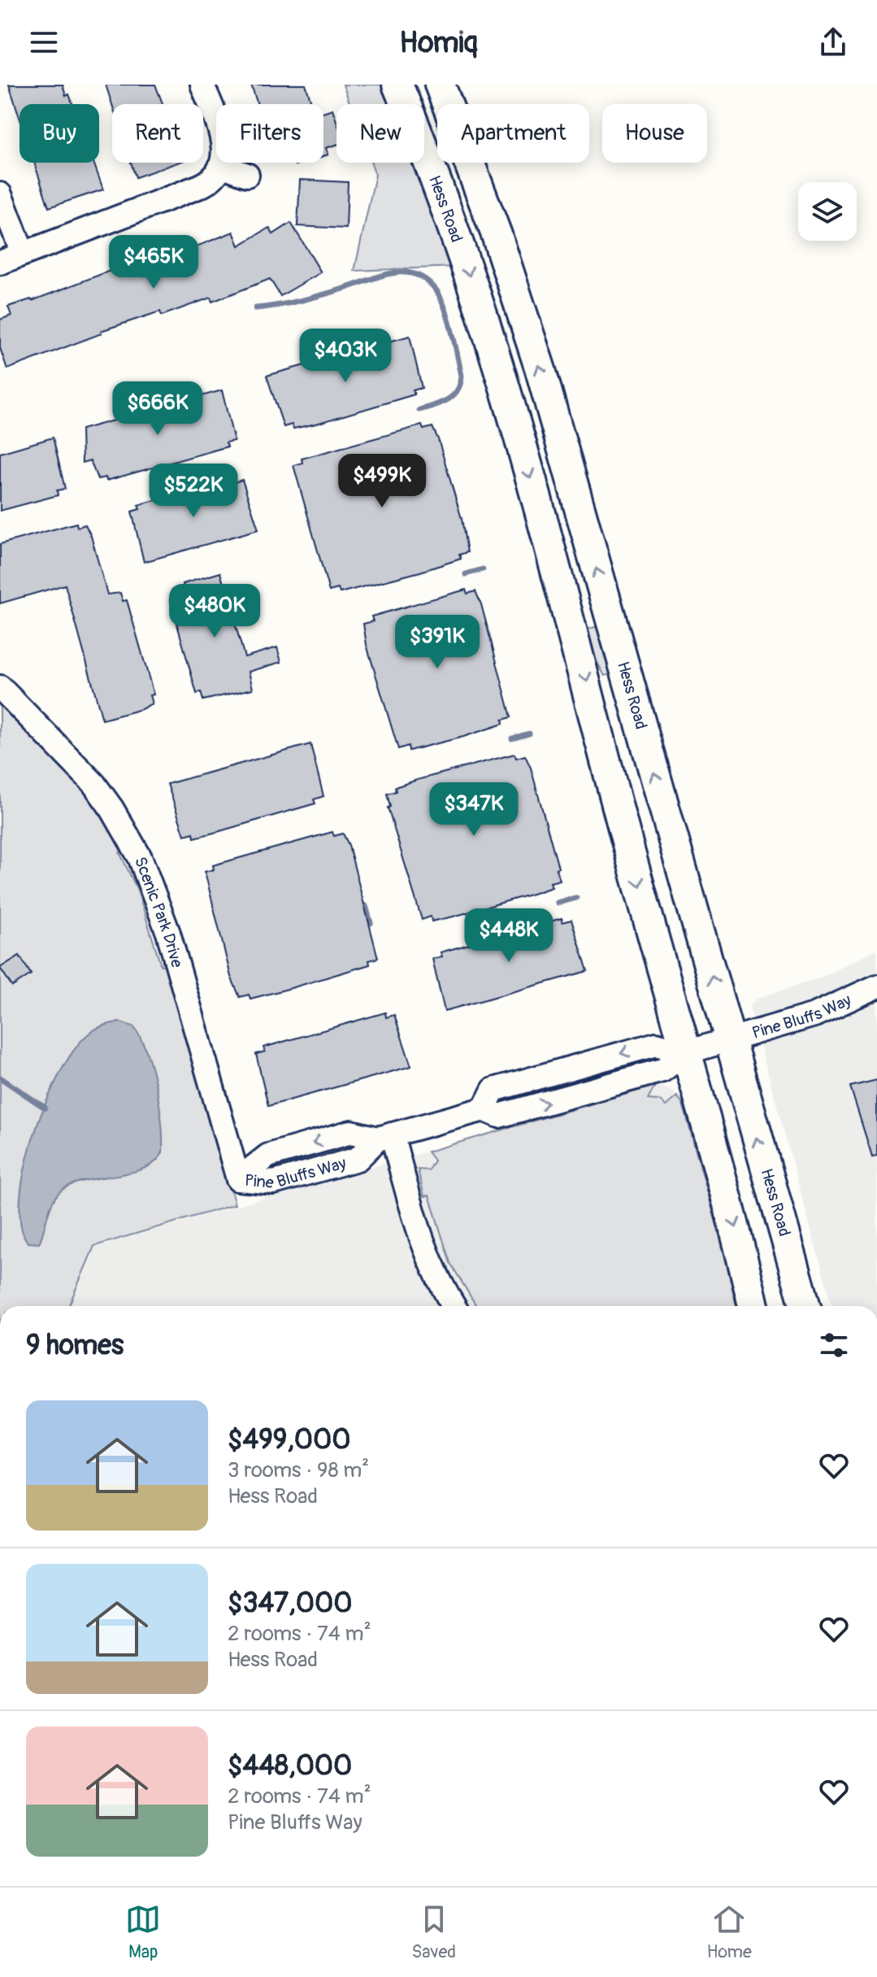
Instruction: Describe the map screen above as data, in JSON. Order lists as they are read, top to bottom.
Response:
{
  "streets": {
    "main road": ["Hess Road"],
    "street": ["Scenic Park Drive", "Pine Bluffs Way"]
  },
  "crossings": [
    ["Hess Road", "Pine Bluffs Way"],
    ["Scenic Park Drive", "Pine Bluffs Way"]
  ],
  "page": {
    "header": "Homiq",
    "chip": [
      "Buy",
      "Rent",
      "Filters",
      "New",
      "Apartment",
      "House"
    ],
    "price": [
      "$465K",
      "$403K",
      "$666K",
      "$499K",
      "$522K",
      "$480K",
      "$391K",
      "$347K",
      "$448K"
    ],
    "heading": "9 homes",
    "list": [
      {
        "name": "$499,000",
        "note": "3 rooms · 98 m² · Hess Road"
      },
      {
        "name": "$347,000",
        "note": "2 rooms · 74 m² · Hess Road"
      },
      {
        "name": "$448,000",
        "note": "2 rooms · 74 m² · Pine Bluffs Way"
      }
    ],
    "tabs": ["Map", "Saved", "Home"]
  }
}
